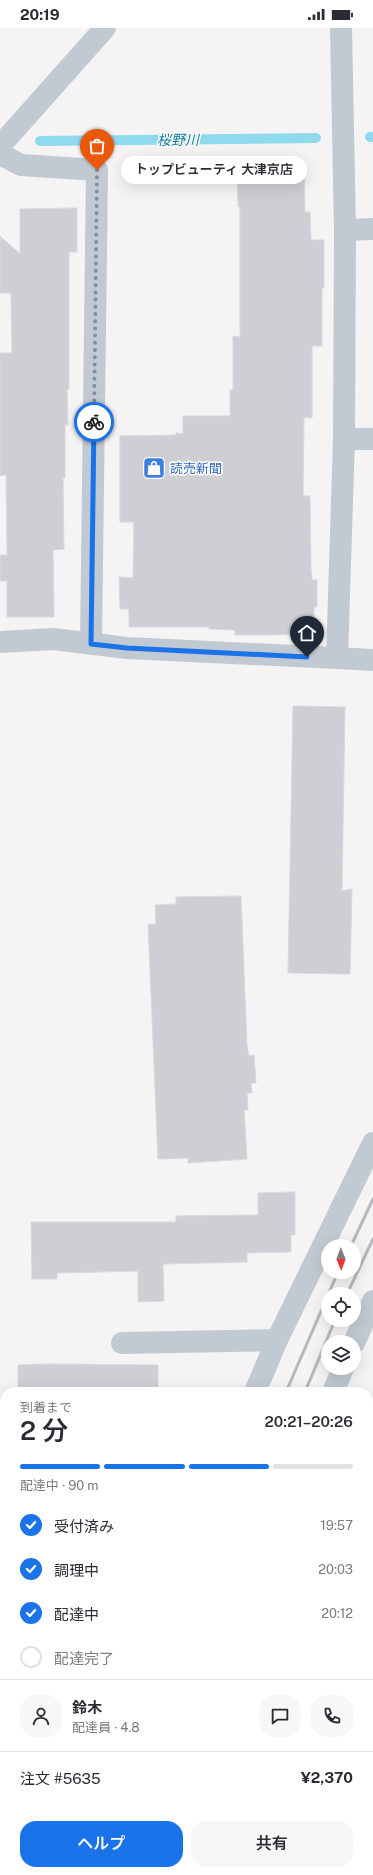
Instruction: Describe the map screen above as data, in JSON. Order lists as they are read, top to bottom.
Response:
{
  "water": ["桜野川"],
  "places": {
    "other": ["トップビューティ 大津京店"],
    "shop": ["読売新聞"]
  },
  "north": "bottom",
  "page": {
    "status": "20:19",
    "bubble": "トップビューティ 大津京店",
    "heading": ["2 分", "到着まで", "20:21–20:26"],
    "panel": [
      "鈴木",
      "配達員 · 4.8",
      "注文 #5635",
      "¥2,370"
    ],
    "bar": "配達中 · 90 m",
    "list": [
      ["受付済み", "19:57"],
      ["調理中", "20:03"],
      ["配達中", "20:12"],
      "配達完了"
    ],
    "buttons": ["ヘルプ", "共有"]
  }
}
